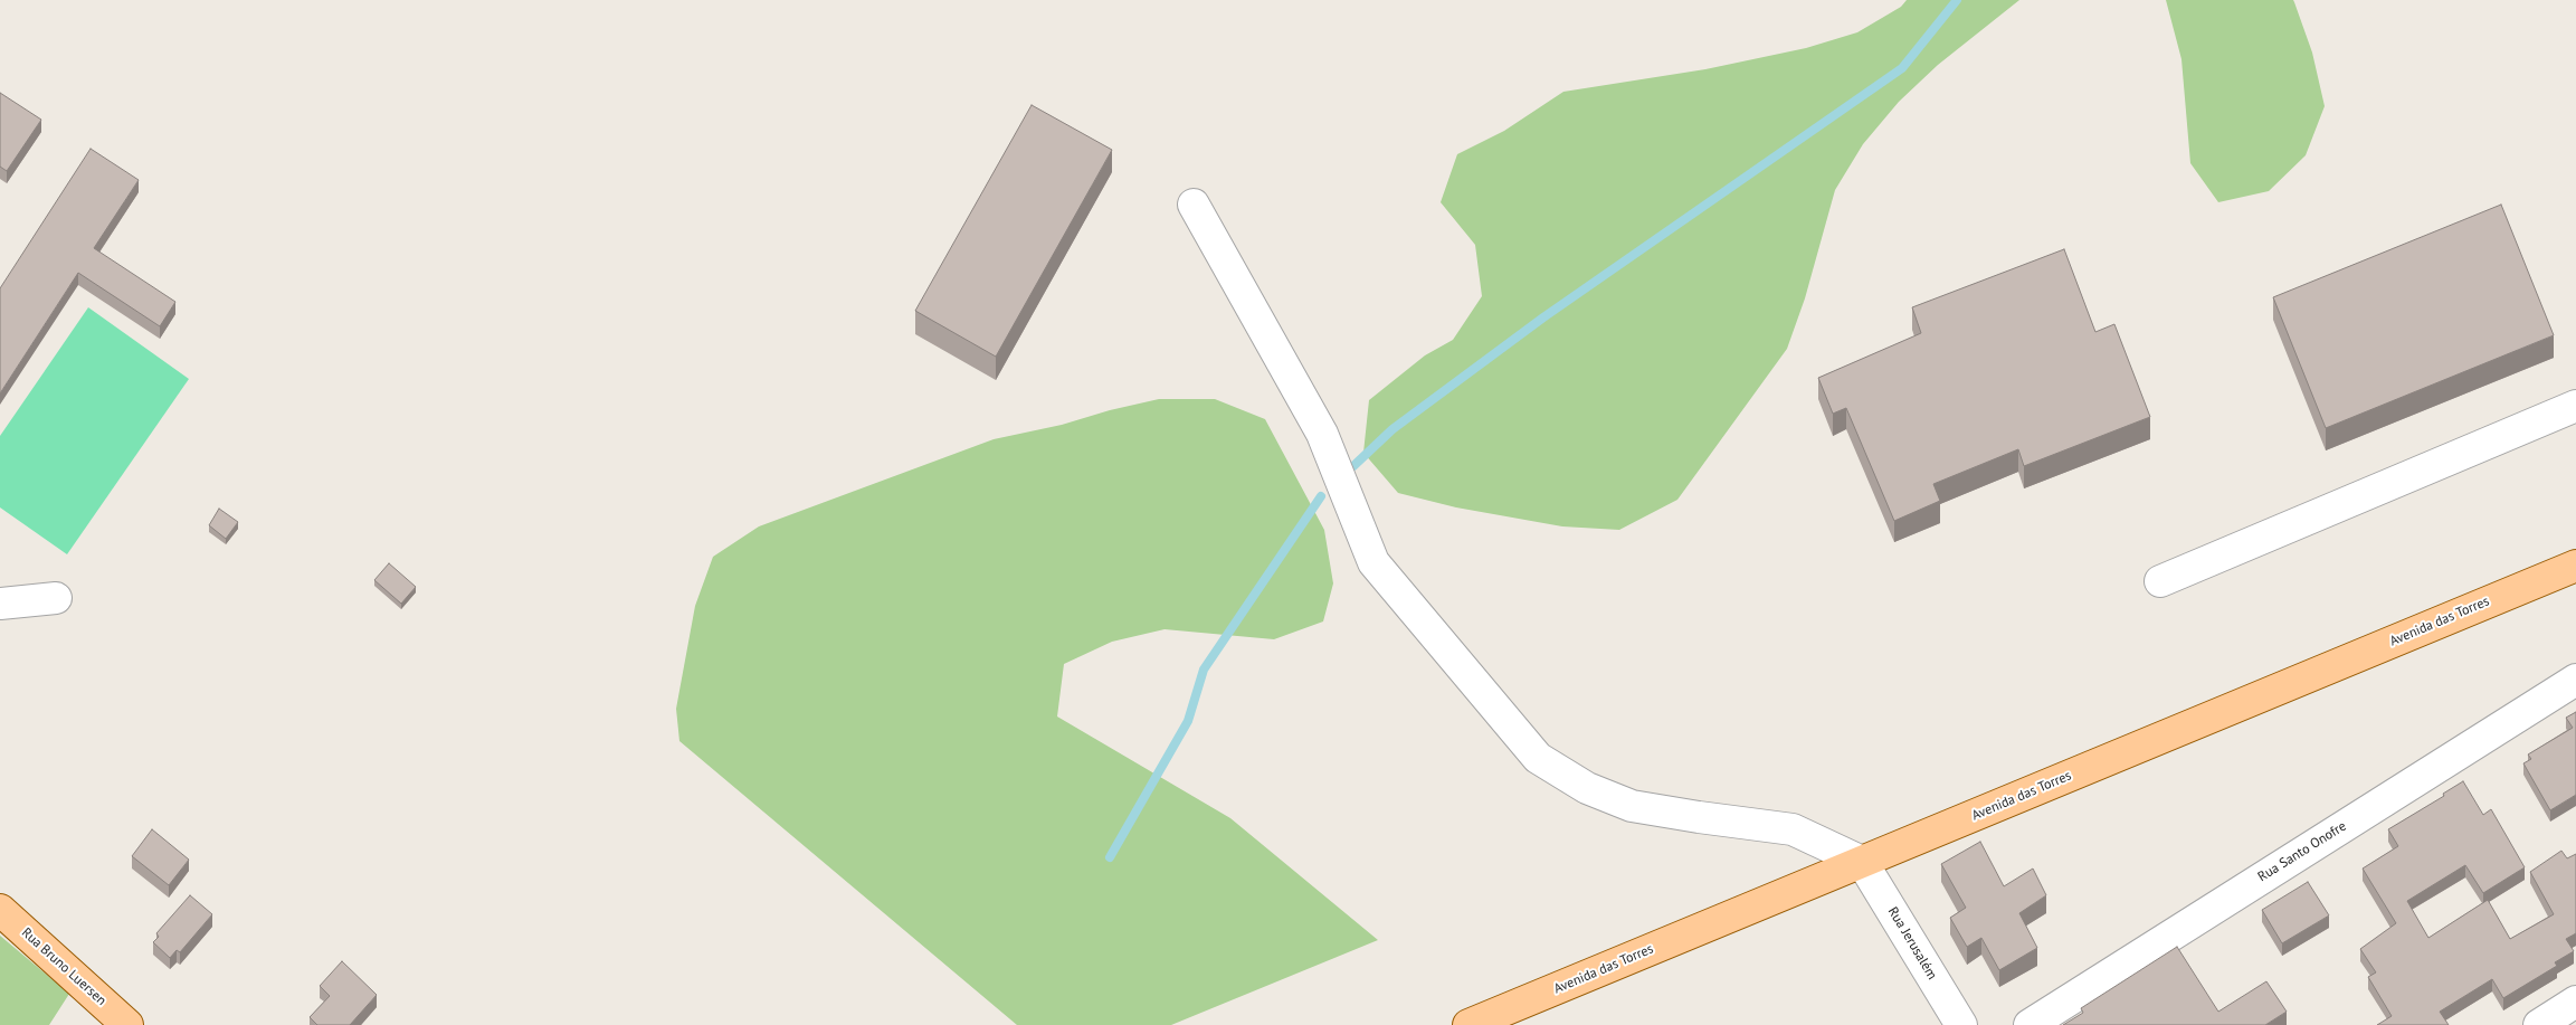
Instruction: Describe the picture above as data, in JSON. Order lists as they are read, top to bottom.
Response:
{
  "streets": {
    "main road": ["Avenida das Torres", "Rua Bruno Luersen"],
    "street": ["Rua Santo Onofre", "Rua Jerusalém"]
  },
  "crossings": [
    ["Avenida das Torres", "Rua Jerusalém"]
  ]
}
